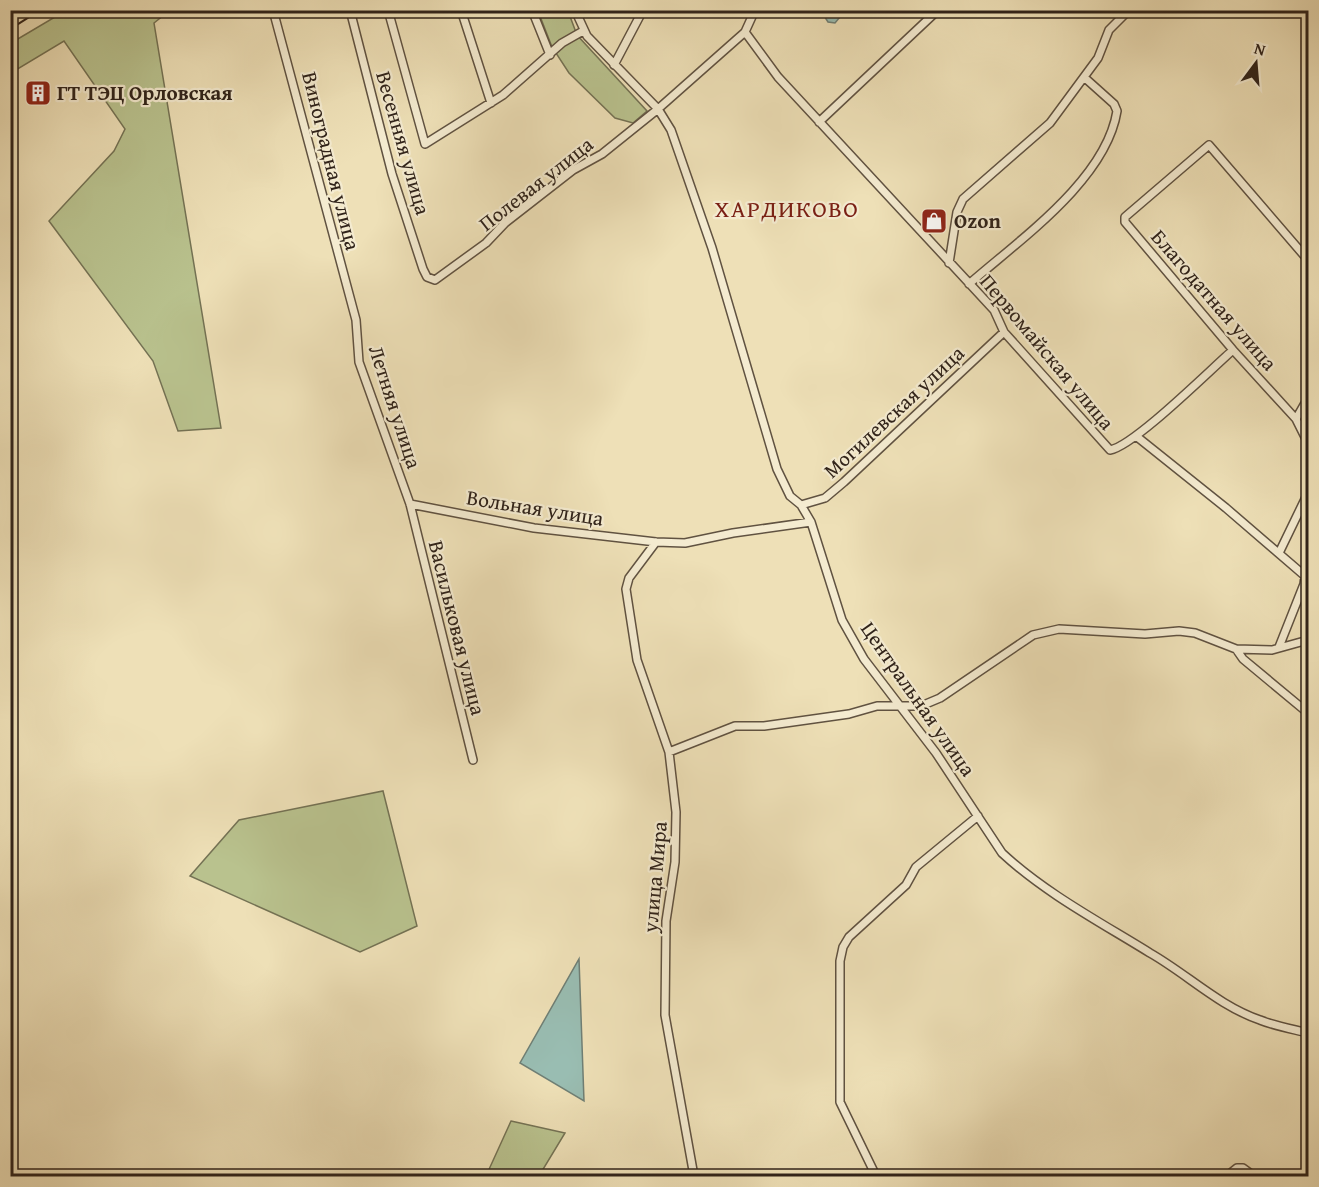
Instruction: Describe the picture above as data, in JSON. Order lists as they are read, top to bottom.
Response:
{
  "streets": {
    "street": [
      "Весенняя улица",
      "Виноградная улица",
      "Полевая улица",
      "Благодатная улица",
      "Первомайская улица",
      "Летняя улица",
      "Могилевская улица",
      "Вольная улица",
      "Васильковая улица",
      "Центральная улица",
      "улица Мира"
    ]
  },
  "crossings": [
    ["Весенняя улица", "Полевая улица"],
    ["Виноградная улица", "Летняя улица"],
    ["Полевая улица", "Первомайская улица"],
    ["Полевая улица", "Центральная улица"],
    ["Первомайская улица", "Могилевская улица"],
    ["Летняя улица", "Вольная улица"],
    ["Летняя улица", "Васильковая улица"],
    ["Могилевская улица", "Центральная улица"],
    ["Вольная улица", "Васильковая улица"],
    ["Вольная улица", "Центральная улица"],
    ["Вольная улица", "улица Мира"]
  ],
  "districts": ["ХАРДИКОВО"],
  "places": {
    "building": ["ГТ ТЭЦ Орловская"],
    "shop": ["Ozon"]
  },
  "north": "top"
}
